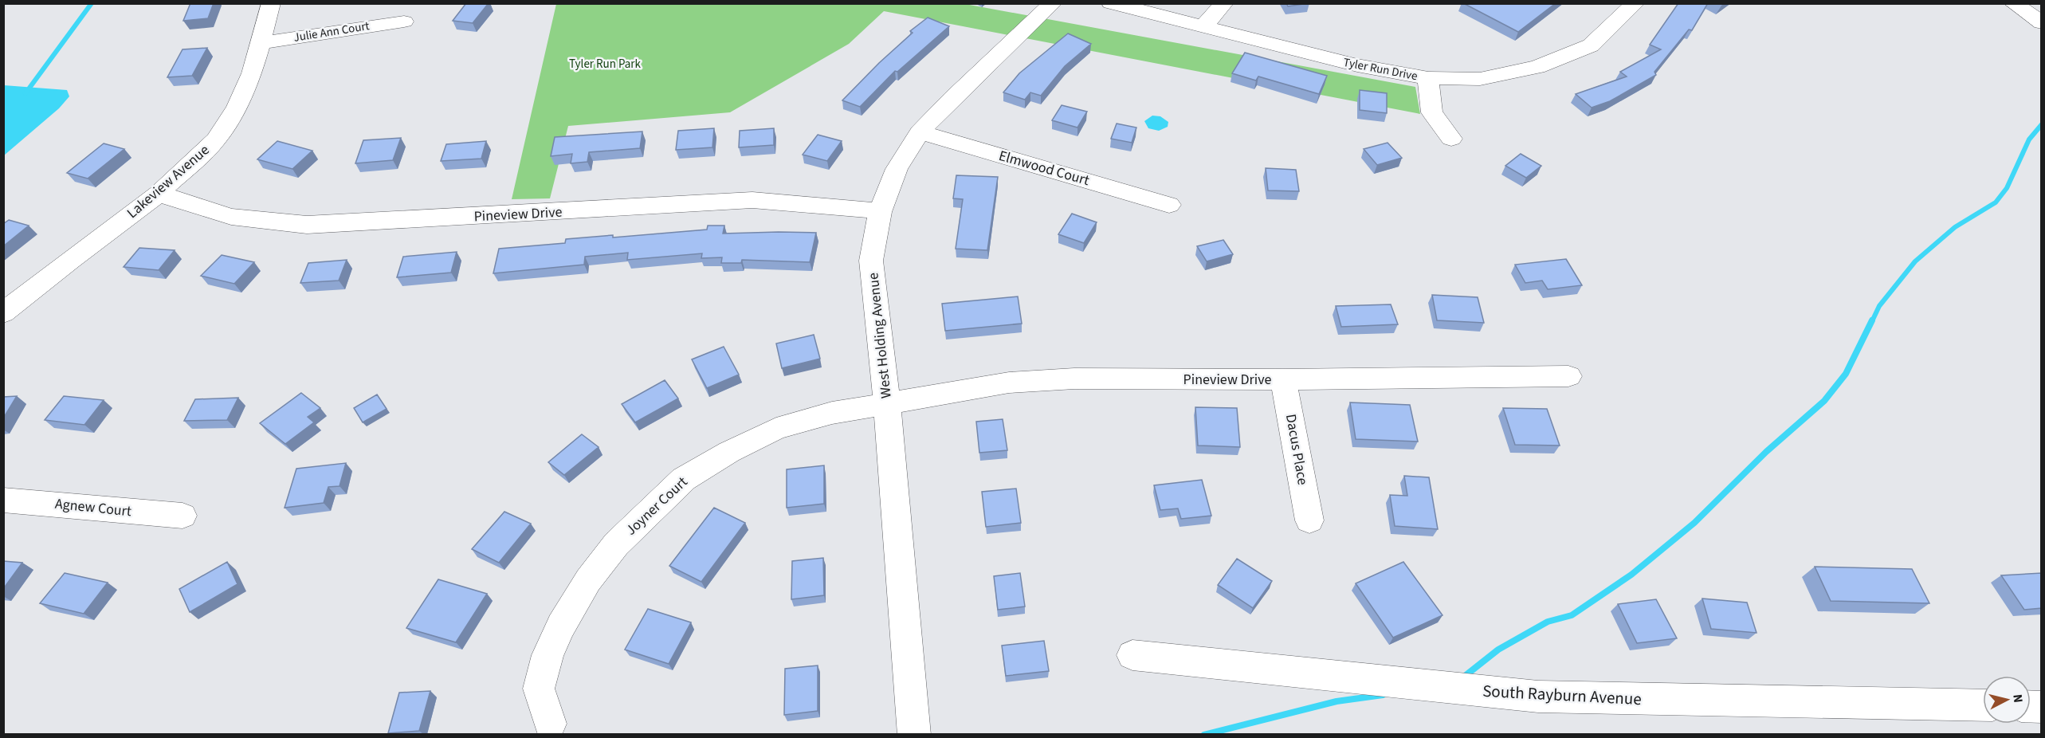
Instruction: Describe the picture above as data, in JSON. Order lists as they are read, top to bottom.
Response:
{
  "streets": {
    "street": [
      "Julie Ann Court",
      "Tyler Run Drive",
      "Elmwood Court",
      "Lakeview Avenue",
      "Pineview Drive",
      "West Holding Avenue",
      "Dacus Place",
      "Joyner Court",
      "Agnew Court",
      "South Rayburn Avenue"
    ]
  },
  "crossings": [
    ["Julie Ann Court", "Lakeview Avenue"],
    ["Elmwood Court", "West Holding Avenue"],
    ["Lakeview Avenue", "Pineview Drive"],
    ["Pineview Drive", "West Holding Avenue"],
    ["Pineview Drive", "Dacus Place"],
    ["Pineview Drive", "Joyner Court"],
    ["West Holding Avenue", "Joyner Court"]
  ],
  "parks": ["Tyler Run Park"],
  "north": "right"
}
